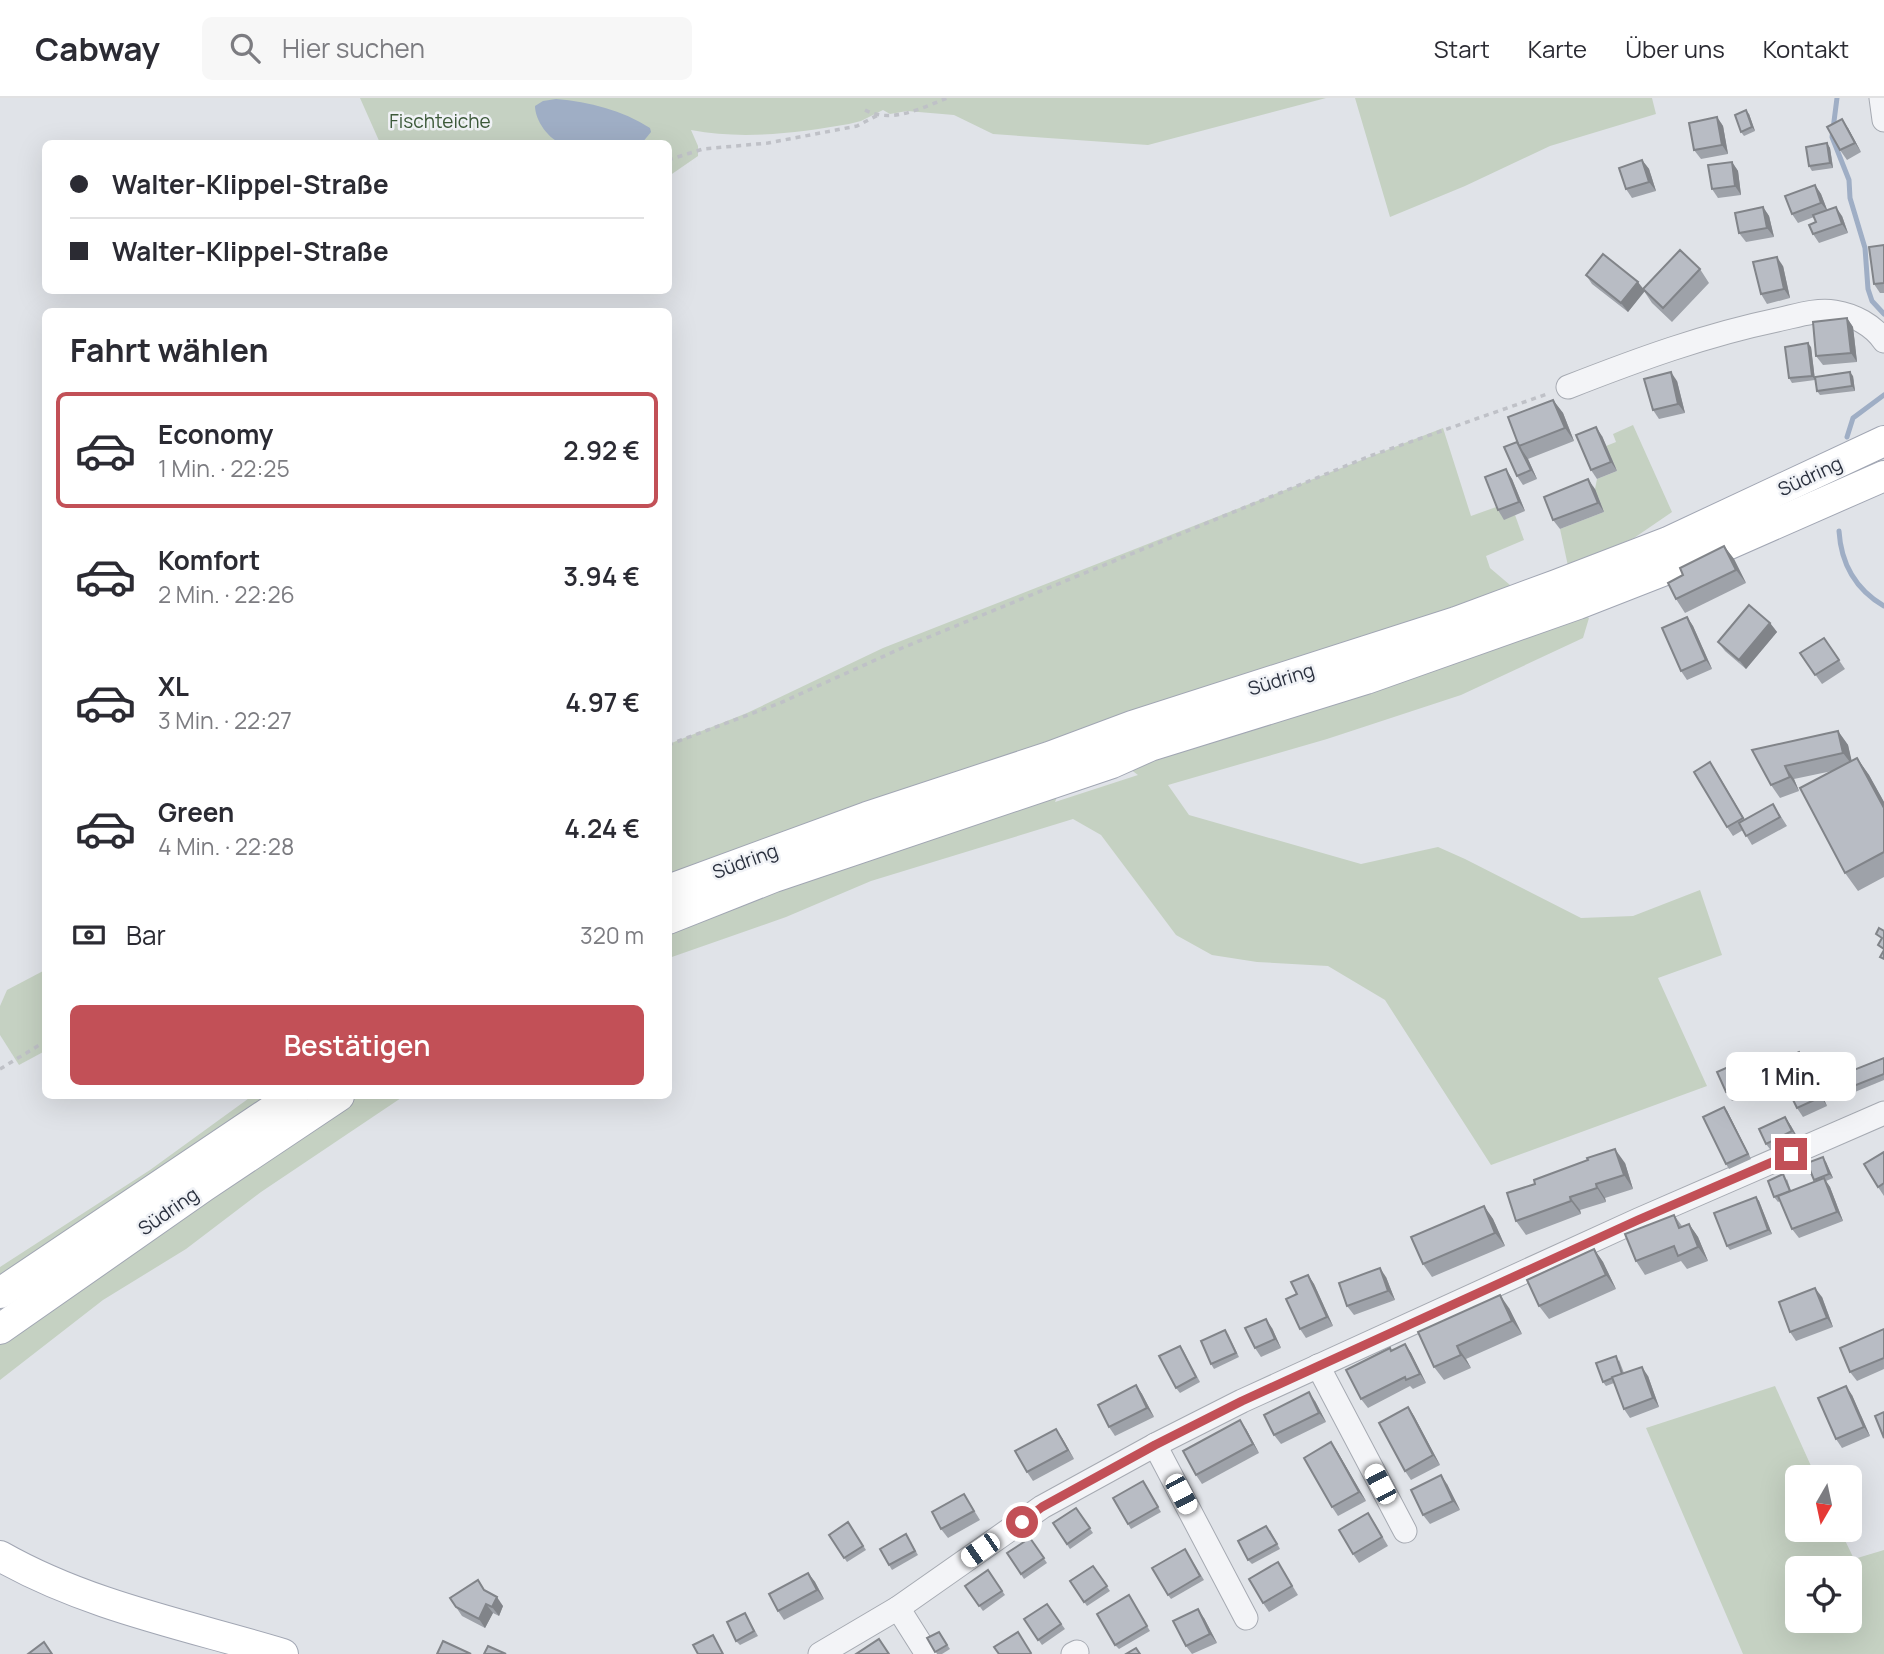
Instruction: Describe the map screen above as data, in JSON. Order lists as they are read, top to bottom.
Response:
{
  "streets": {
    "main road": ["Südring"]
  },
  "parks": ["Fischteiche"],
  "north": "bottom",
  "page": {
    "header": "Cabway",
    "search": "Hier suchen",
    "nav": [
      "Start",
      "Karte",
      "Über uns",
      "Kontakt"
    ],
    "banner": ["Walter-Klippel-Straße", "Walter-Klippel-Straße"],
    "heading": "Fahrt wählen",
    "list": [
      {
        "name": "Economy",
        "note": "1 Min. · 22:25",
        "value": "2.92 €"
      },
      {
        "name": "Komfort",
        "note": "2 Min. · 22:26",
        "value": "3.94 €"
      },
      {
        "name": "XL",
        "note": "3 Min. · 22:27",
        "value": "4.97 €"
      },
      {
        "name": "Green",
        "note": "4 Min. · 22:28",
        "value": "4.24 €"
      }
    ],
    "pay": ["Bar", "320 m"],
    "buttons": "Bestätigen",
    "bubble": "1 Min."
  }
}
